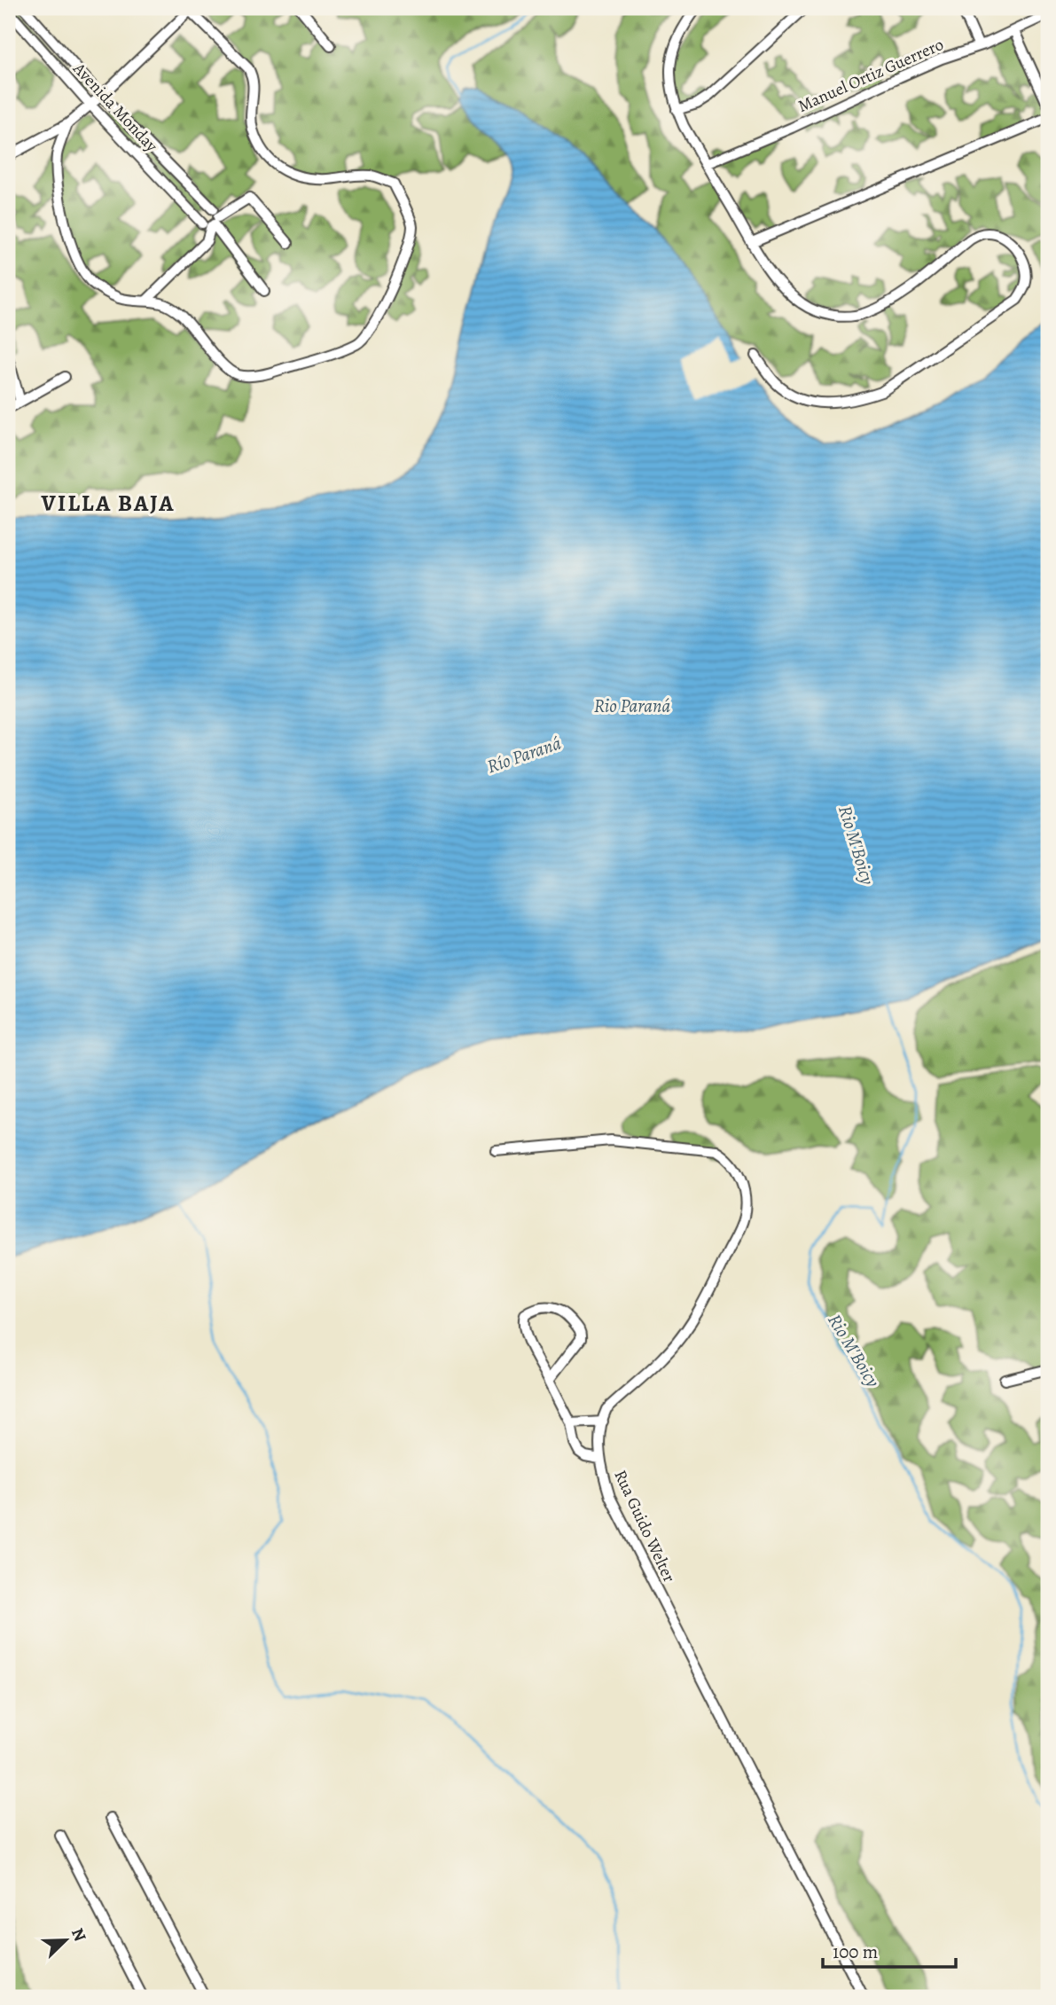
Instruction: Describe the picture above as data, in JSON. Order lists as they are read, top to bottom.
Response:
{
  "streets": {
    "street": ["Manuel Ortiz Guerrero", "Avenida Monday", "Rua Guido Welter"]
  },
  "districts": ["VILLA BAJA"],
  "water": ["Rio Paraná", "Río Paraná", "Rio M'Boicy"],
  "scale_bar": "100 m",
  "north": "top right"
}
